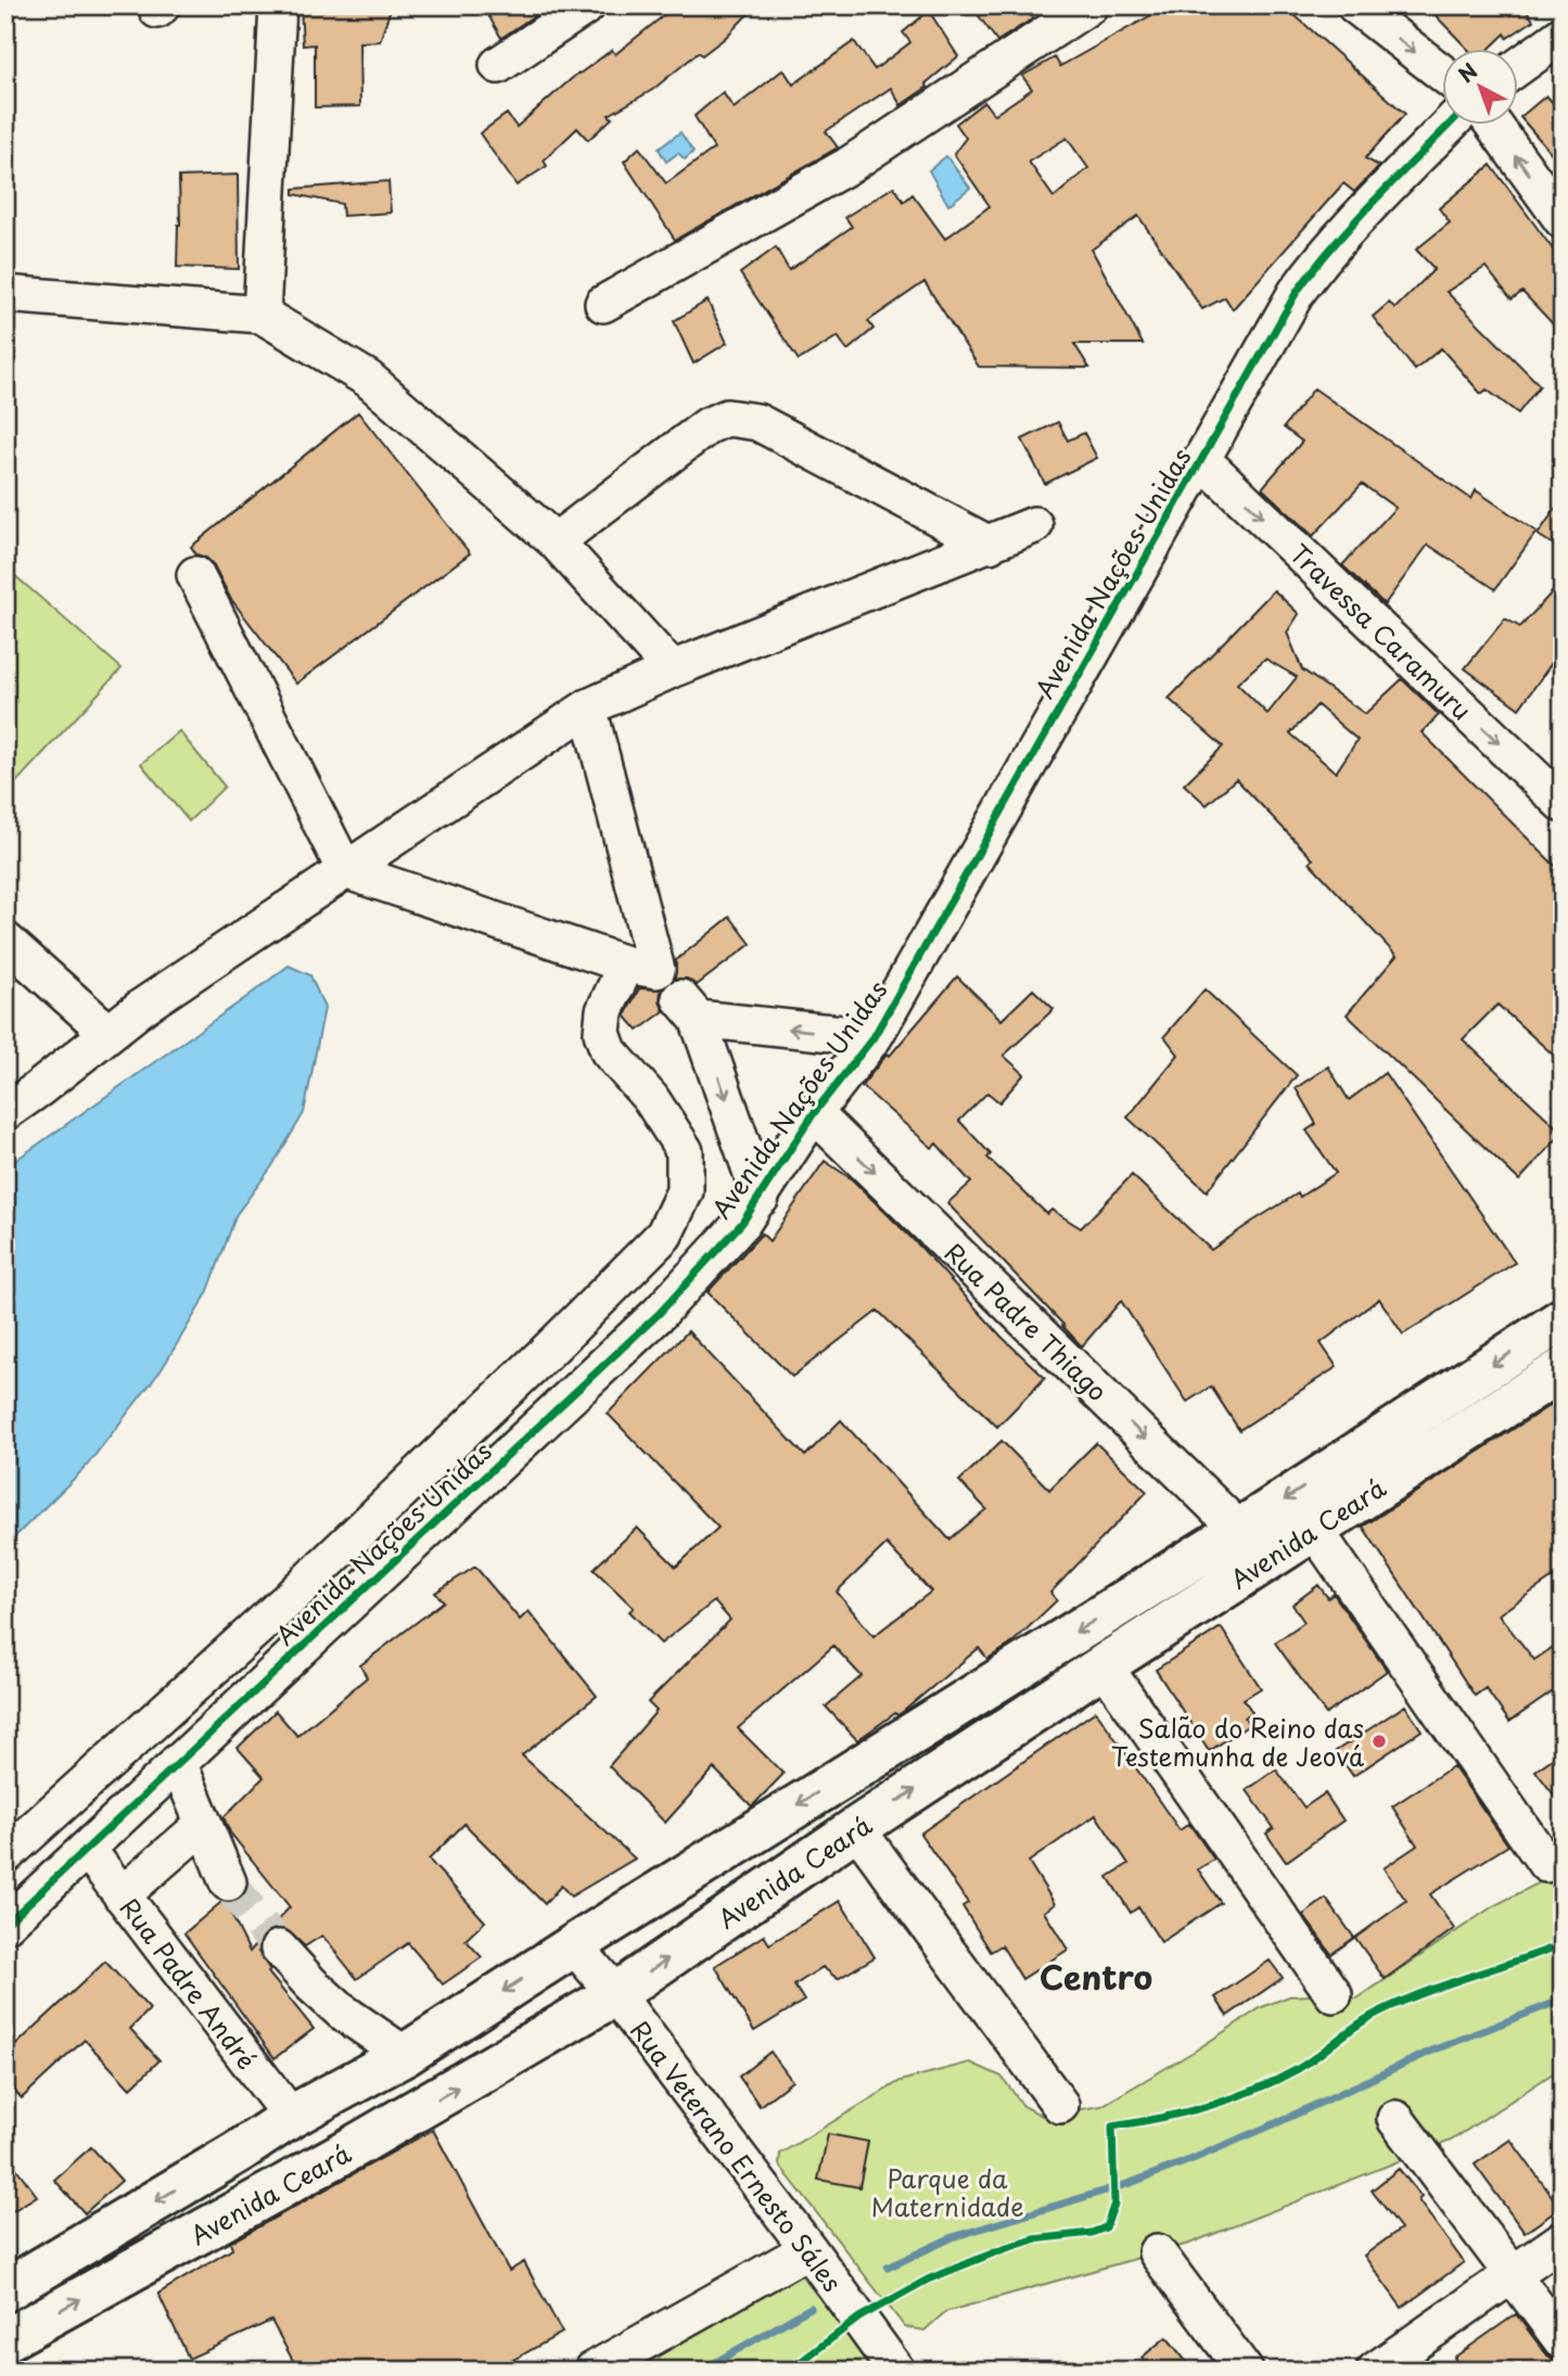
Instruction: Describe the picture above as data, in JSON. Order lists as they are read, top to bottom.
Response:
{
  "streets": {
    "main road": ["Avenida Ceará"],
    "street": [
      "Avenida Nações Unidas",
      "Travessa Caramuru",
      "Rua Padre Thiago",
      "Rua Padre André",
      "Rua Veterano Ernesto Sáles"
    ]
  },
  "crossings": [
    ["Avenida Nações Unidas", "Travessa Caramuru"],
    ["Avenida Nações Unidas", "Rua Padre Thiago"],
    ["Avenida Nações Unidas", "Rua Padre André"],
    ["Rua Padre Thiago", "Avenida Ceará"],
    ["Avenida Ceará", "Rua Padre André"],
    ["Avenida Ceará", "Rua Veterano Ernesto Sáles"]
  ],
  "one_way": ["Travessa Caramuru", "Rua Padre Thiago"],
  "districts": ["Centro"],
  "parks": ["Parque da Maternidade"],
  "places": ["Salão do Reino das Testemunha de Jeová"],
  "north": "top left"
}
